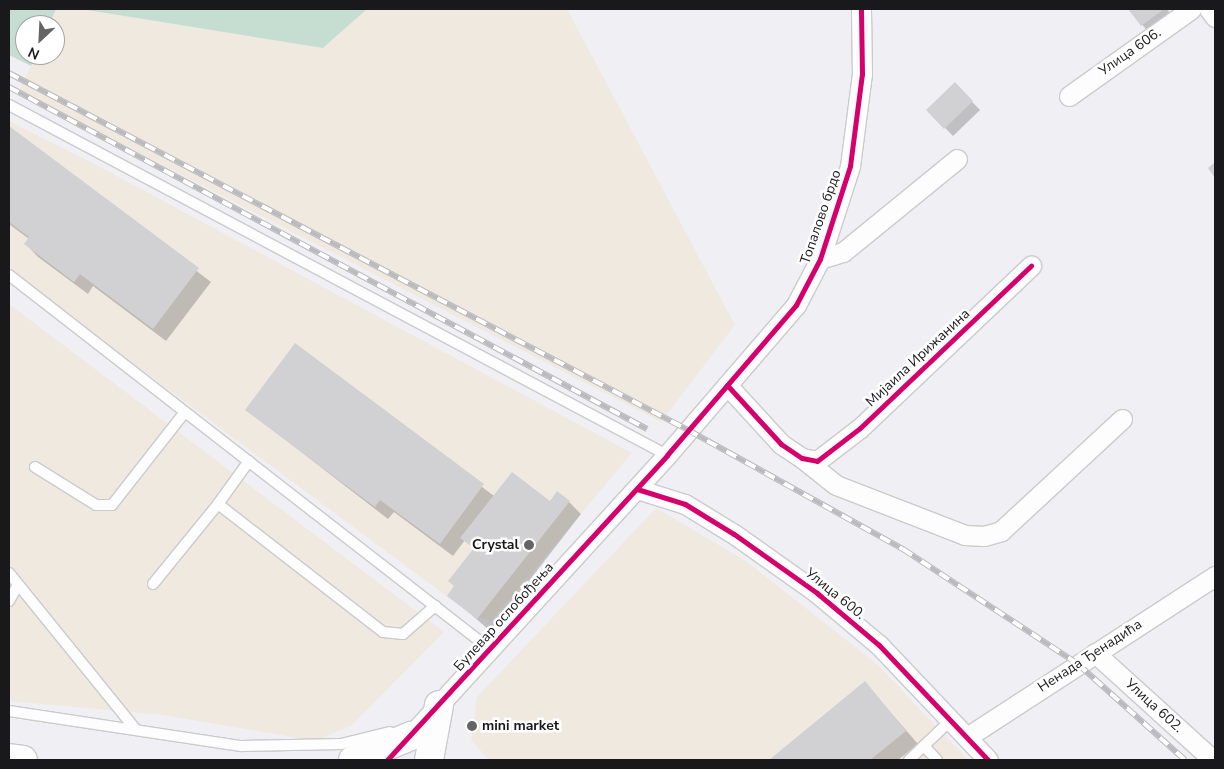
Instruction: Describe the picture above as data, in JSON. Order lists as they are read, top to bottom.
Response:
{
  "streets": {
    "street": [
      "Улица 606.",
      "Топалово брдо",
      "Мијаила Ирижанина",
      "Улица 600.",
      "Булевар ослобођења",
      "Ненада Ђенадића",
      "Улица 602."
    ]
  },
  "crossings": [
    ["Топалово брдо", "Улица 600."],
    ["Топалово брдо", "Булевар ослобођења"],
    ["Улица 600.", "Булевар ослобођења"],
    ["Улица 600.", "Ненада Ђенадића"],
    ["Ненада Ђенадића", "Улица 602."]
  ],
  "places": ["Crystal", "mini market"],
  "north": "bottom left"
}
